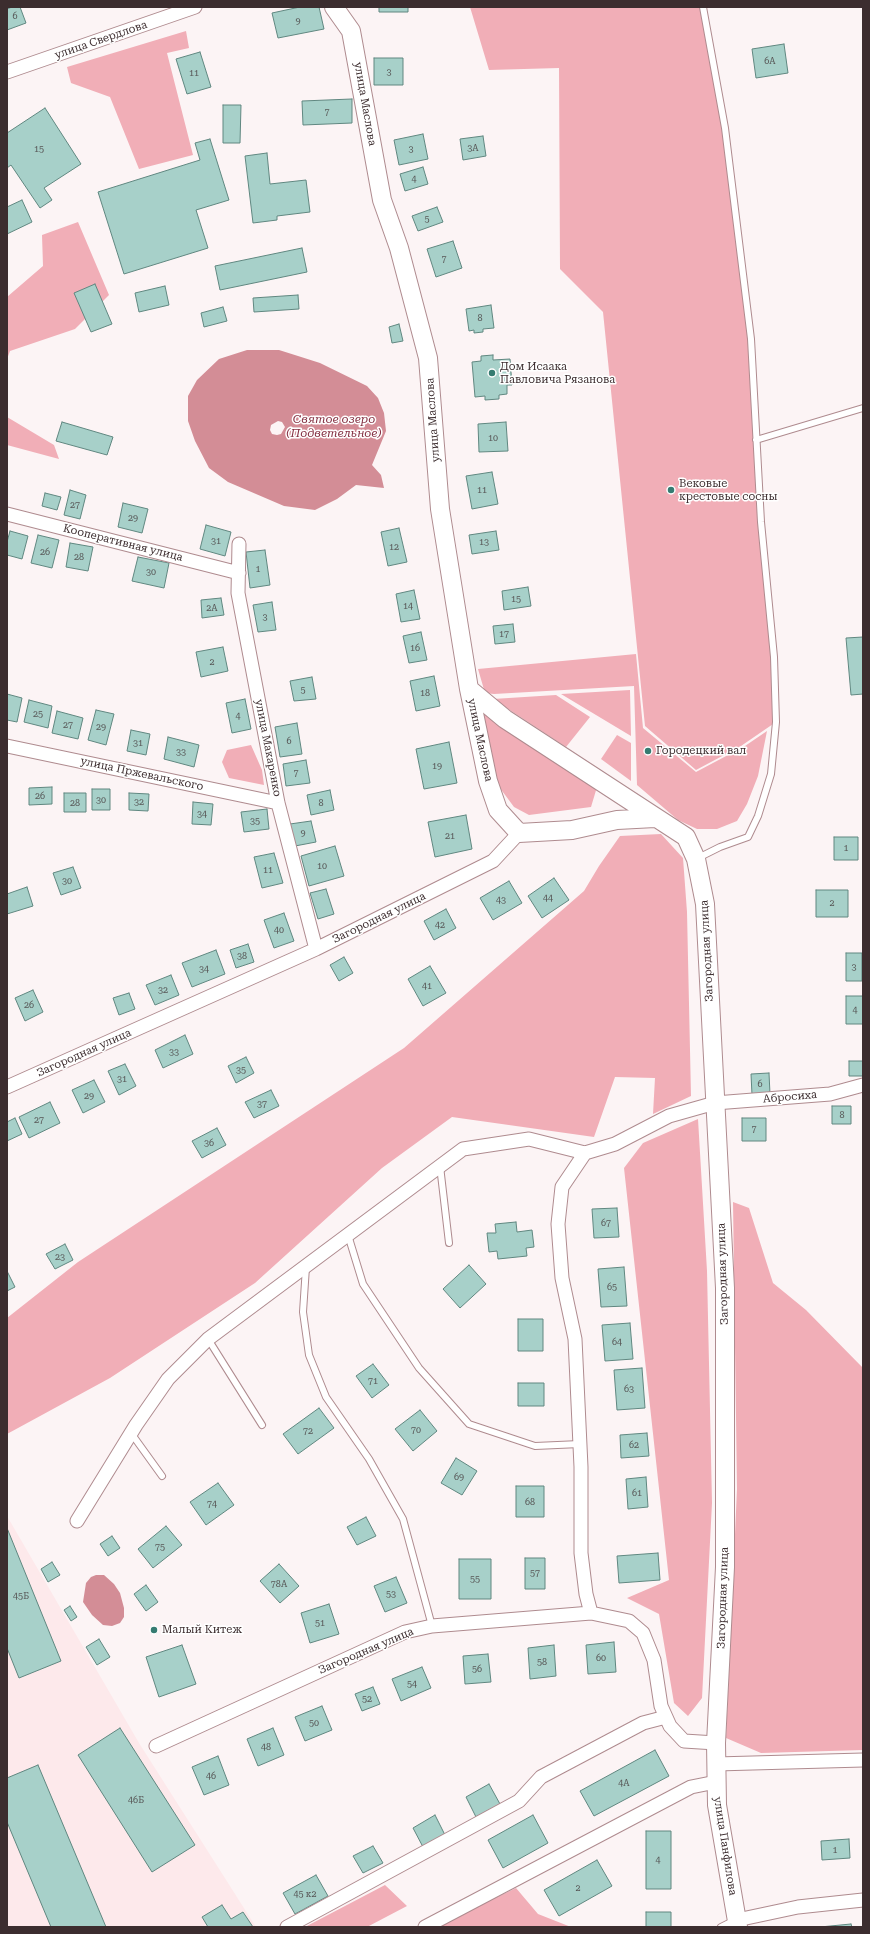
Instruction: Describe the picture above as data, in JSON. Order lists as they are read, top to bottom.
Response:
{
  "streets": {
    "street": [
      "улица Свердлова",
      "улица Маслова",
      "Кооперативная улица",
      "улица Макаренко",
      "улица Пржевальского",
      "Загородная улица",
      "Абросиха",
      "улица Панфилова"
    ]
  },
  "crossings": [
    ["улица Маслова", "Загородная улица"],
    ["Кооперативная улица", "улица Макаренко"],
    ["улица Макаренко", "улица Пржевальского"],
    ["улица Макаренко", "Загородная улица"],
    ["Загородная улица", "Абросиха"],
    ["Загородная улица", "улица Панфилова"]
  ],
  "water": ["Святое озеро (Подветельное)"],
  "places": [
    "Дом Исаака Павловича Рязанова",
    "Вековые крестовые сосны",
    "Городецкий вал",
    "Малый Китеж"
  ],
  "house_numbers": [
    "6",
    "9",
    "6А",
    "3",
    "11",
    "7",
    "3А",
    "15",
    "3",
    "4",
    "5",
    "7",
    "8",
    "10",
    "11",
    "27",
    "29",
    "31",
    "13",
    "12",
    "26",
    "28",
    "1",
    "30",
    "15",
    "14",
    "2А",
    "3",
    "17",
    "16",
    "2",
    "5",
    "18",
    "25",
    "4",
    "27",
    "29",
    "6",
    "31",
    "33",
    "19",
    "7",
    "26",
    "30",
    "32",
    "28",
    "8",
    "34",
    "35",
    "9",
    "21",
    "1",
    "10",
    "11",
    "30",
    "44",
    "43",
    "2",
    "42",
    "40",
    "38",
    "3",
    "34",
    "41",
    "32",
    "26",
    "4",
    "33",
    "35",
    "31",
    "6",
    "29",
    "37",
    "8",
    "27",
    "7",
    "36",
    "67",
    "23",
    "65",
    "64",
    "71",
    "63",
    "70",
    "72",
    "62",
    "69",
    "61",
    "68",
    "74",
    "75",
    "57",
    "55",
    "78А",
    "53",
    "45Б",
    "51",
    "60",
    "58",
    "56",
    "54",
    "52",
    "50",
    "48",
    "46",
    "4А",
    "46Б",
    "1",
    "4",
    "2",
    "45 к2"
  ]
}
